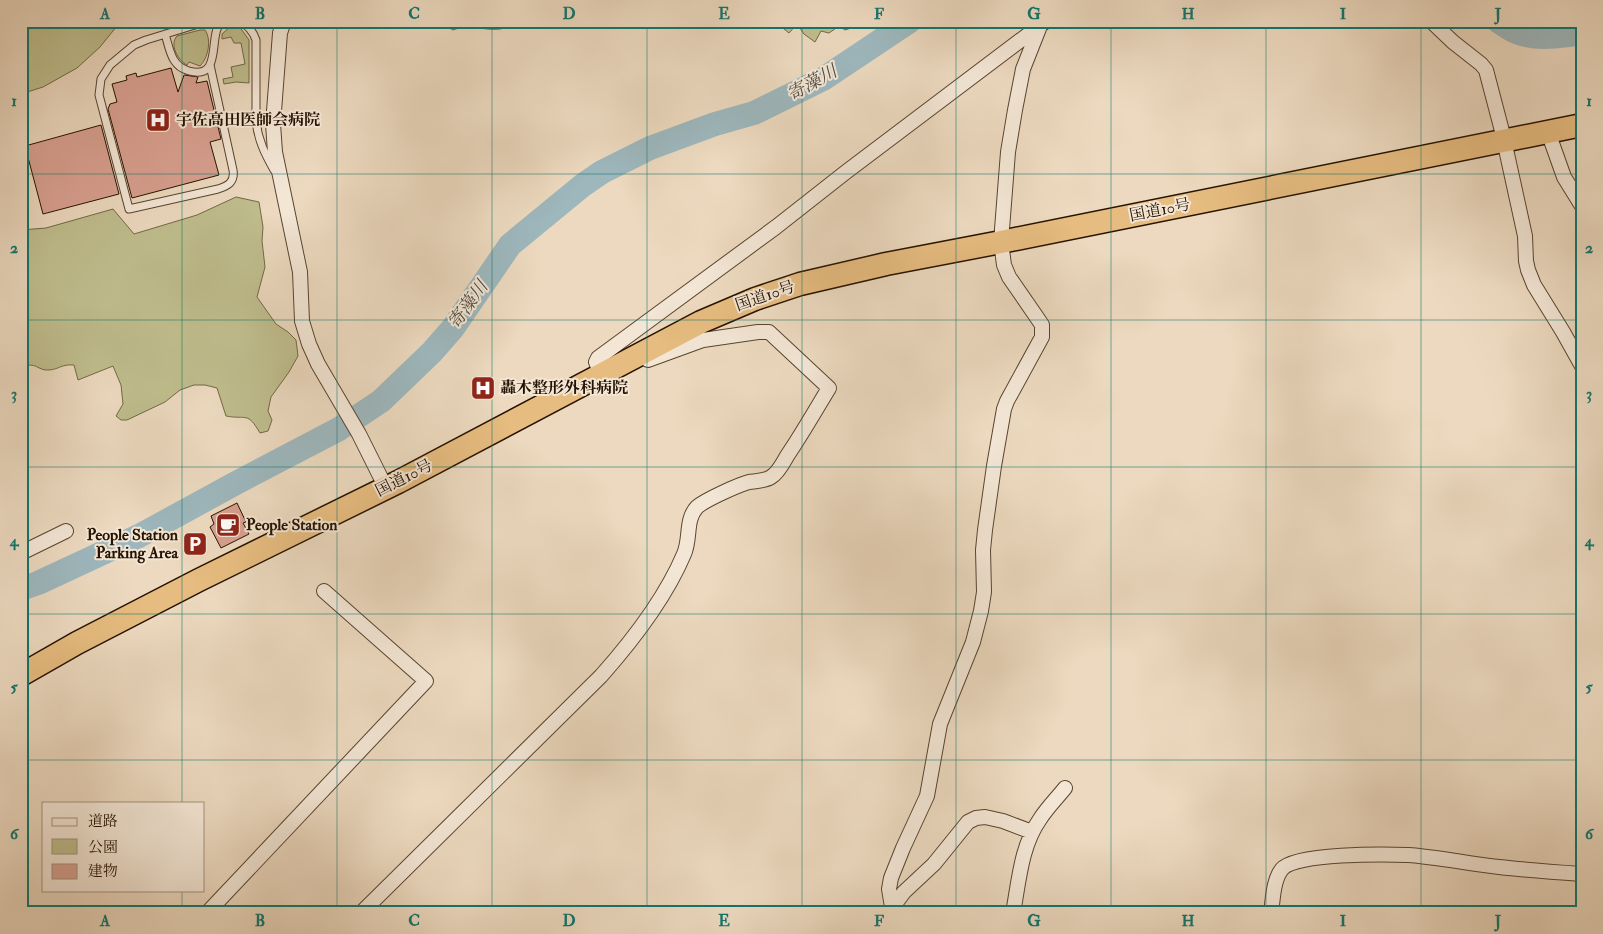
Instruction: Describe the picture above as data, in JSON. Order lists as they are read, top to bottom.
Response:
{
  "streets": {
    "highway": ["国道10号"]
  },
  "water": ["寄藻川"],
  "places": {
    "hospital": ["宇佐高田医師会病院", "轟木整形外科病院"],
    "cafe": ["People Station"],
    "parking": ["People Station Parking Area"]
  },
  "legend": ["道路", "公園", "建物"],
  "grid": {
    "columns": [
      "A",
      "B",
      "C",
      "D",
      "E",
      "F",
      "G",
      "H",
      "I",
      "J"
    ],
    "rows": [
      "1",
      "2",
      "3",
      "4",
      "5",
      "6"
    ]
  }
}
